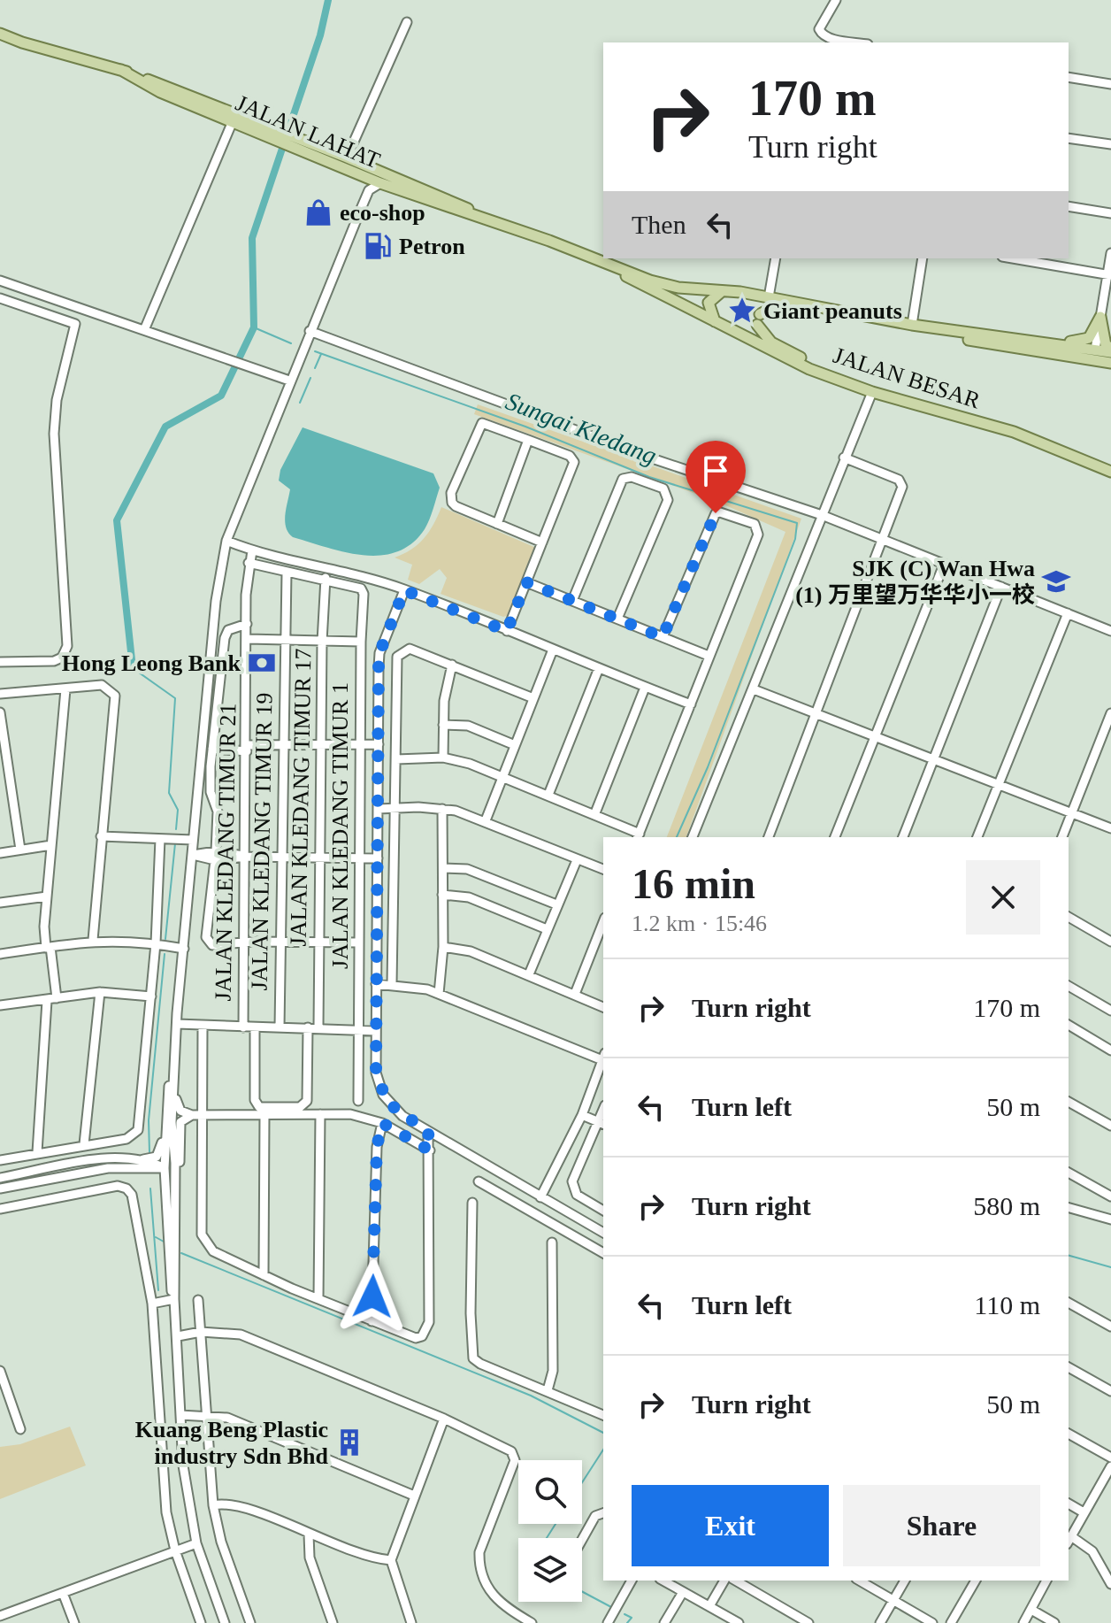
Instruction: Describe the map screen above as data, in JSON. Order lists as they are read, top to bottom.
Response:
{
  "streets": {
    "main road": ["JALAN LAHAT", "JALAN BESAR"],
    "street": [
      "JALAN KLEDANG TIMUR 17",
      "JALAN KLEDANG TIMUR 1",
      "JALAN KLEDANG TIMUR 19",
      "JALAN KLEDANG TIMUR 21"
    ]
  },
  "crossings": [
    ["JALAN LAHAT", "JALAN BESAR"],
    ["JALAN KLEDANG TIMUR 17", "JALAN KLEDANG TIMUR 1"]
  ],
  "water": ["Sungai Kledang"],
  "places": {
    "shop": ["eco-shop"],
    "fuel station": ["Petron"],
    "place": ["Giant peanuts"],
    "school or university": ["SJK (C) Wan Hwa (1) 万里望万华华小一校"],
    "bank": ["Hong Leong Bank"],
    "building": ["Kuang Beng Plastic industry Sdn Bhd"]
  },
  "page": {
    "turn": ["170 m", "Turn right"],
    "then": "Then",
    "heading": ["16 min", "1.2 km · 15:46"],
    "list": [
      {
        "name": "Turn right",
        "value": "170 m"
      },
      {
        "name": "Turn left",
        "value": "50 m"
      },
      {
        "name": "Turn right",
        "value": "580 m"
      },
      {
        "name": "Turn left",
        "value": "110 m"
      },
      {
        "name": "Turn right",
        "value": "50 m"
      }
    ],
    "buttons": ["Exit", "Share"]
  }
}
